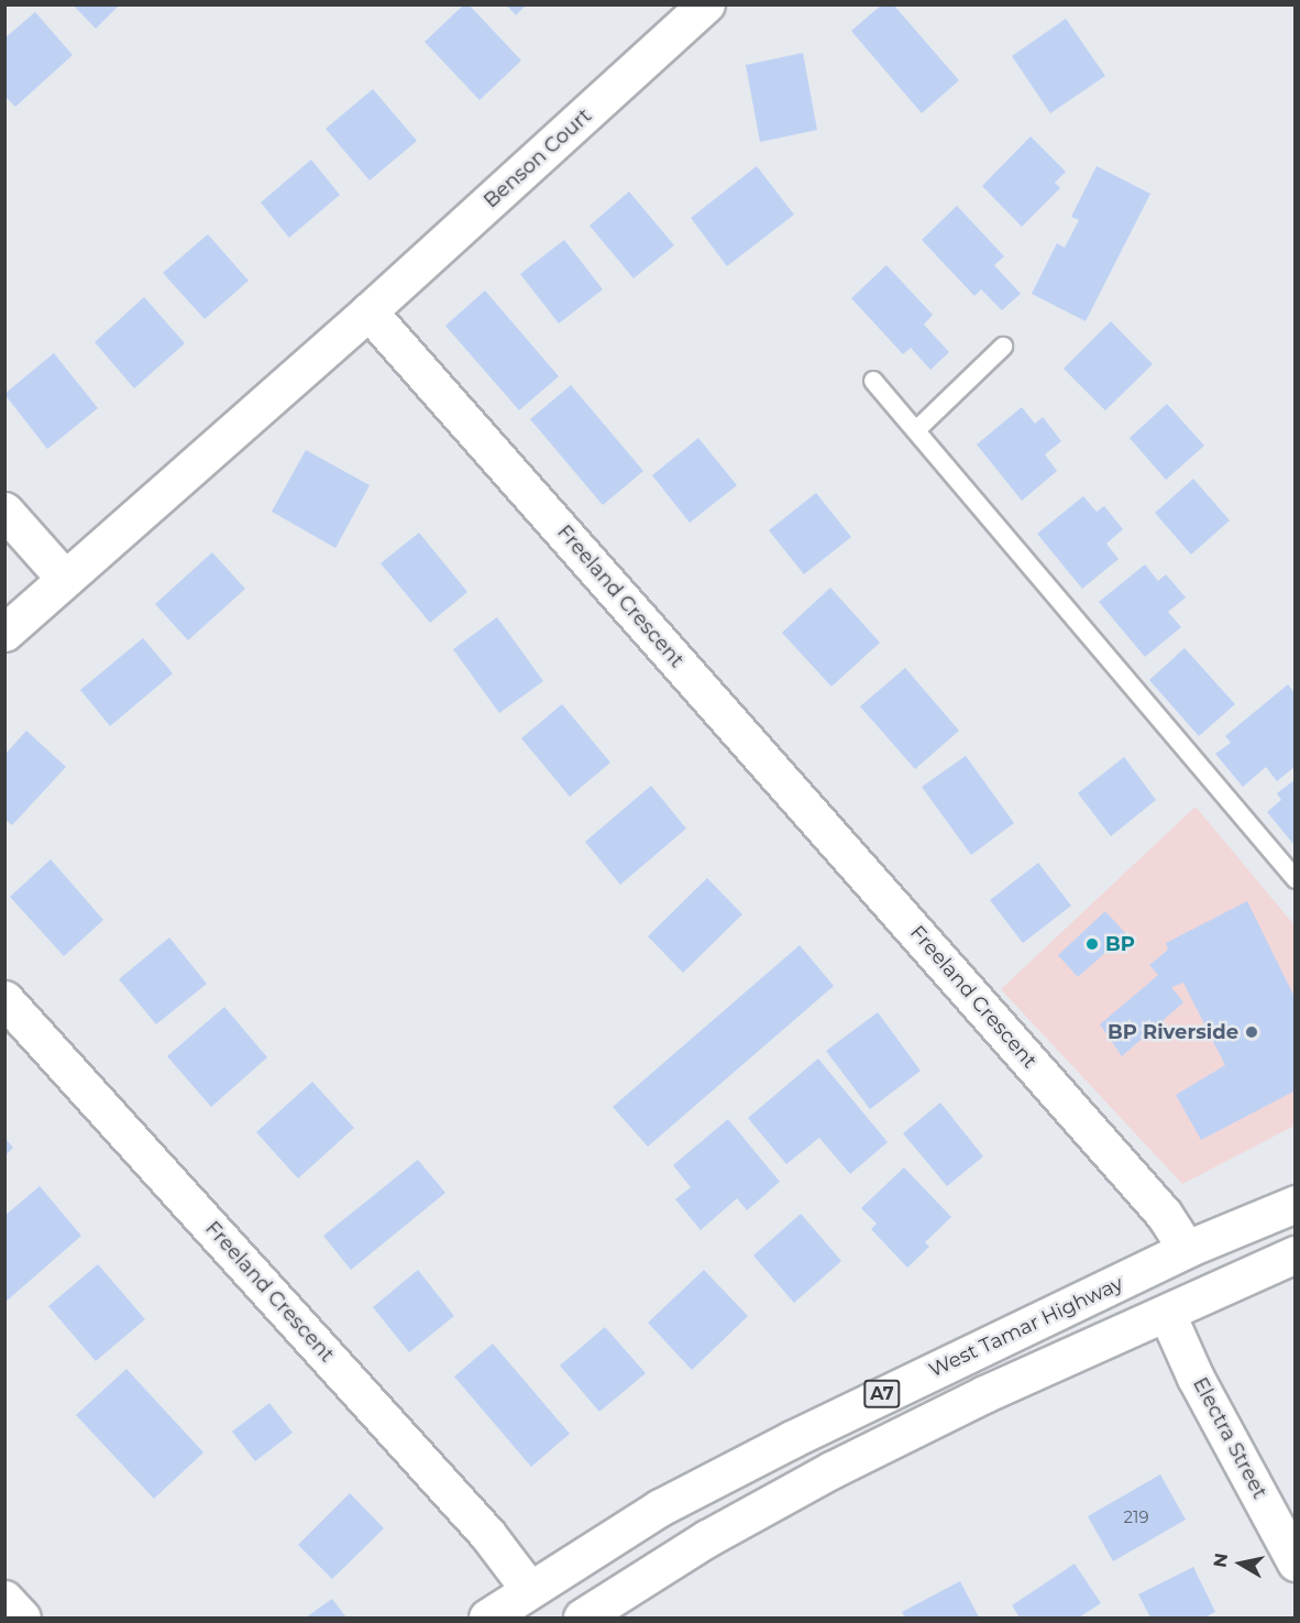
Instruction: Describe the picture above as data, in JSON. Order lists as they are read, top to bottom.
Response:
{
  "streets": {
    "main road": [
      "Benson Court",
      "Freeland Crescent",
      "West Tamar Highway",
      "A7",
      "Electra Street"
    ]
  },
  "crossings": [
    ["Benson Court", "Freeland Crescent"],
    ["Freeland Crescent", "West Tamar Highway"],
    ["A7", "Electra Street"]
  ],
  "places": ["BP", "BP Riverside"],
  "house_numbers": ["219"],
  "north": "left"
}
